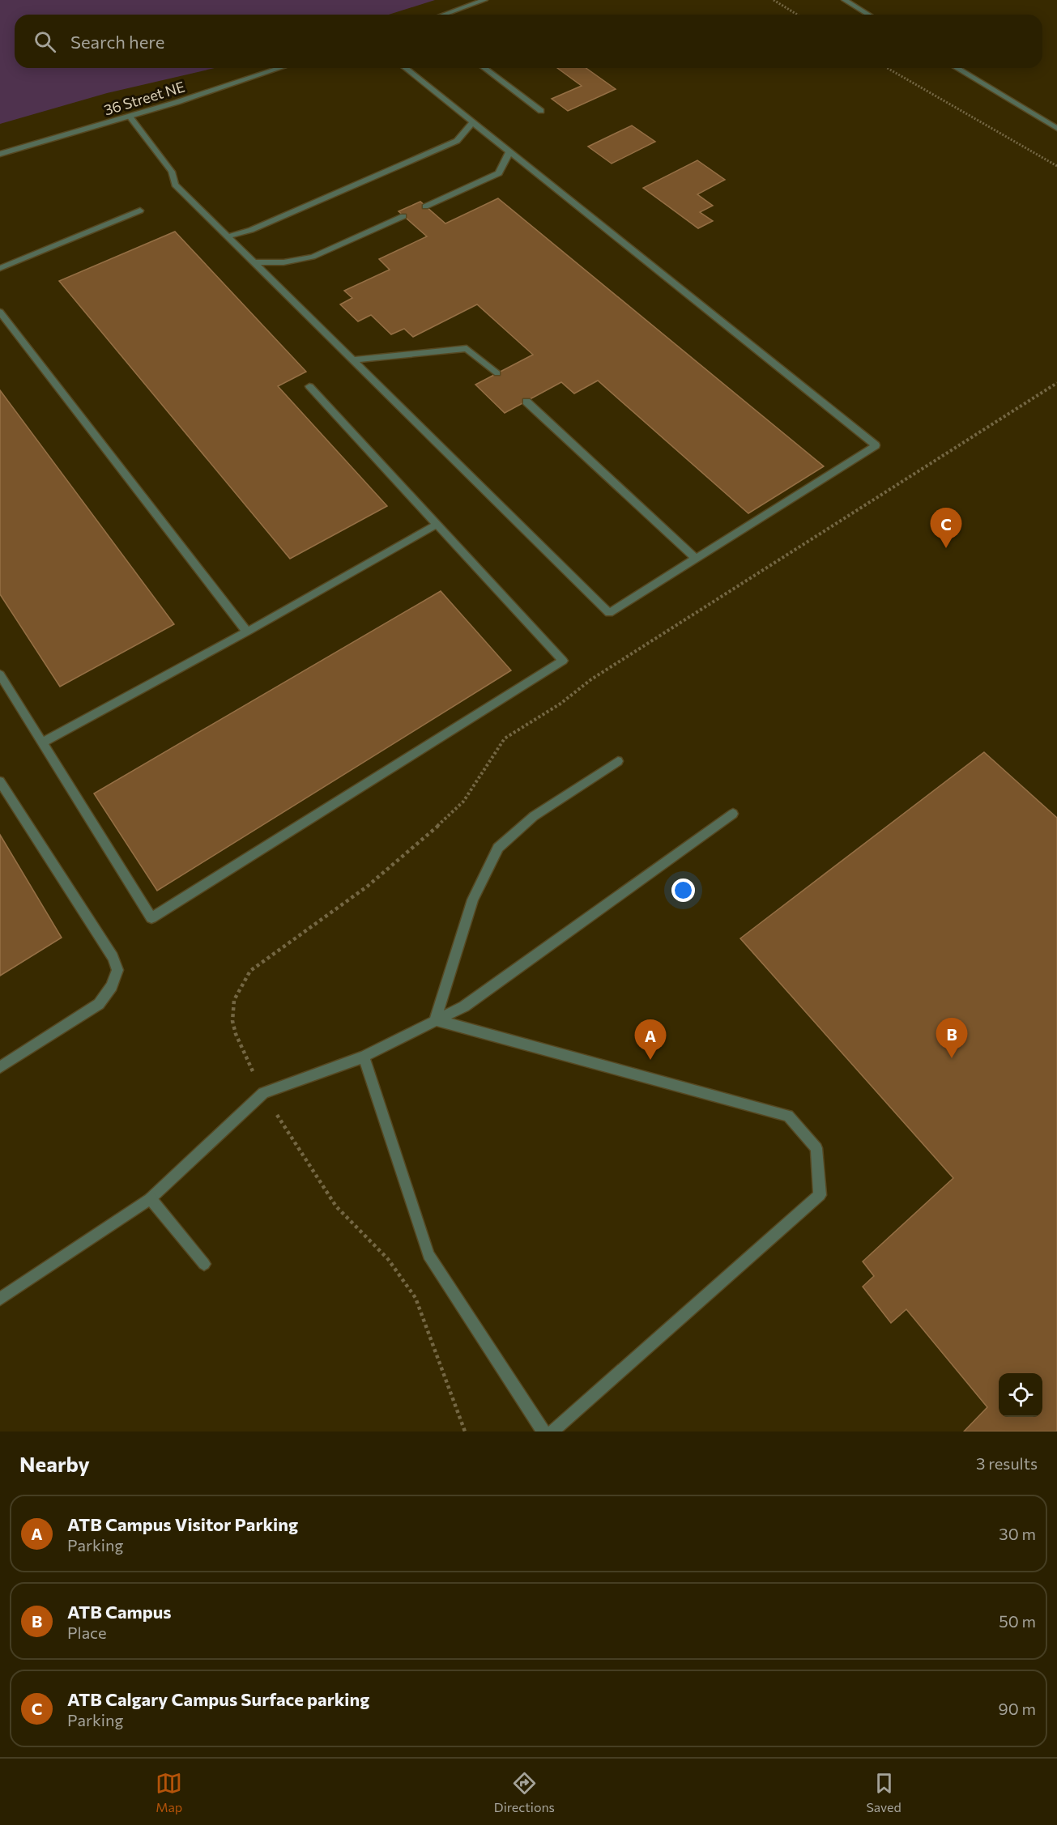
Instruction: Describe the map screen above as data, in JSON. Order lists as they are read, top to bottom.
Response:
{
  "streets": {
    "street": ["36 Street NE"]
  },
  "page": {
    "search": "Search here",
    "pins": ["C", "B", "A"],
    "heading": ["Nearby", "3 results"],
    "list": [
      {
        "mark": "A",
        "name": "ATB Campus Visitor Parking",
        "note": "Parking",
        "value": "30 m"
      },
      {
        "mark": "B",
        "name": "ATB Campus",
        "note": "Place",
        "value": "50 m"
      },
      {
        "mark": "C",
        "name": "ATB Calgary Campus Surface parking",
        "note": "Parking",
        "value": "90 m"
      }
    ],
    "nav": ["Map", "Directions", "Saved"]
  }
}
